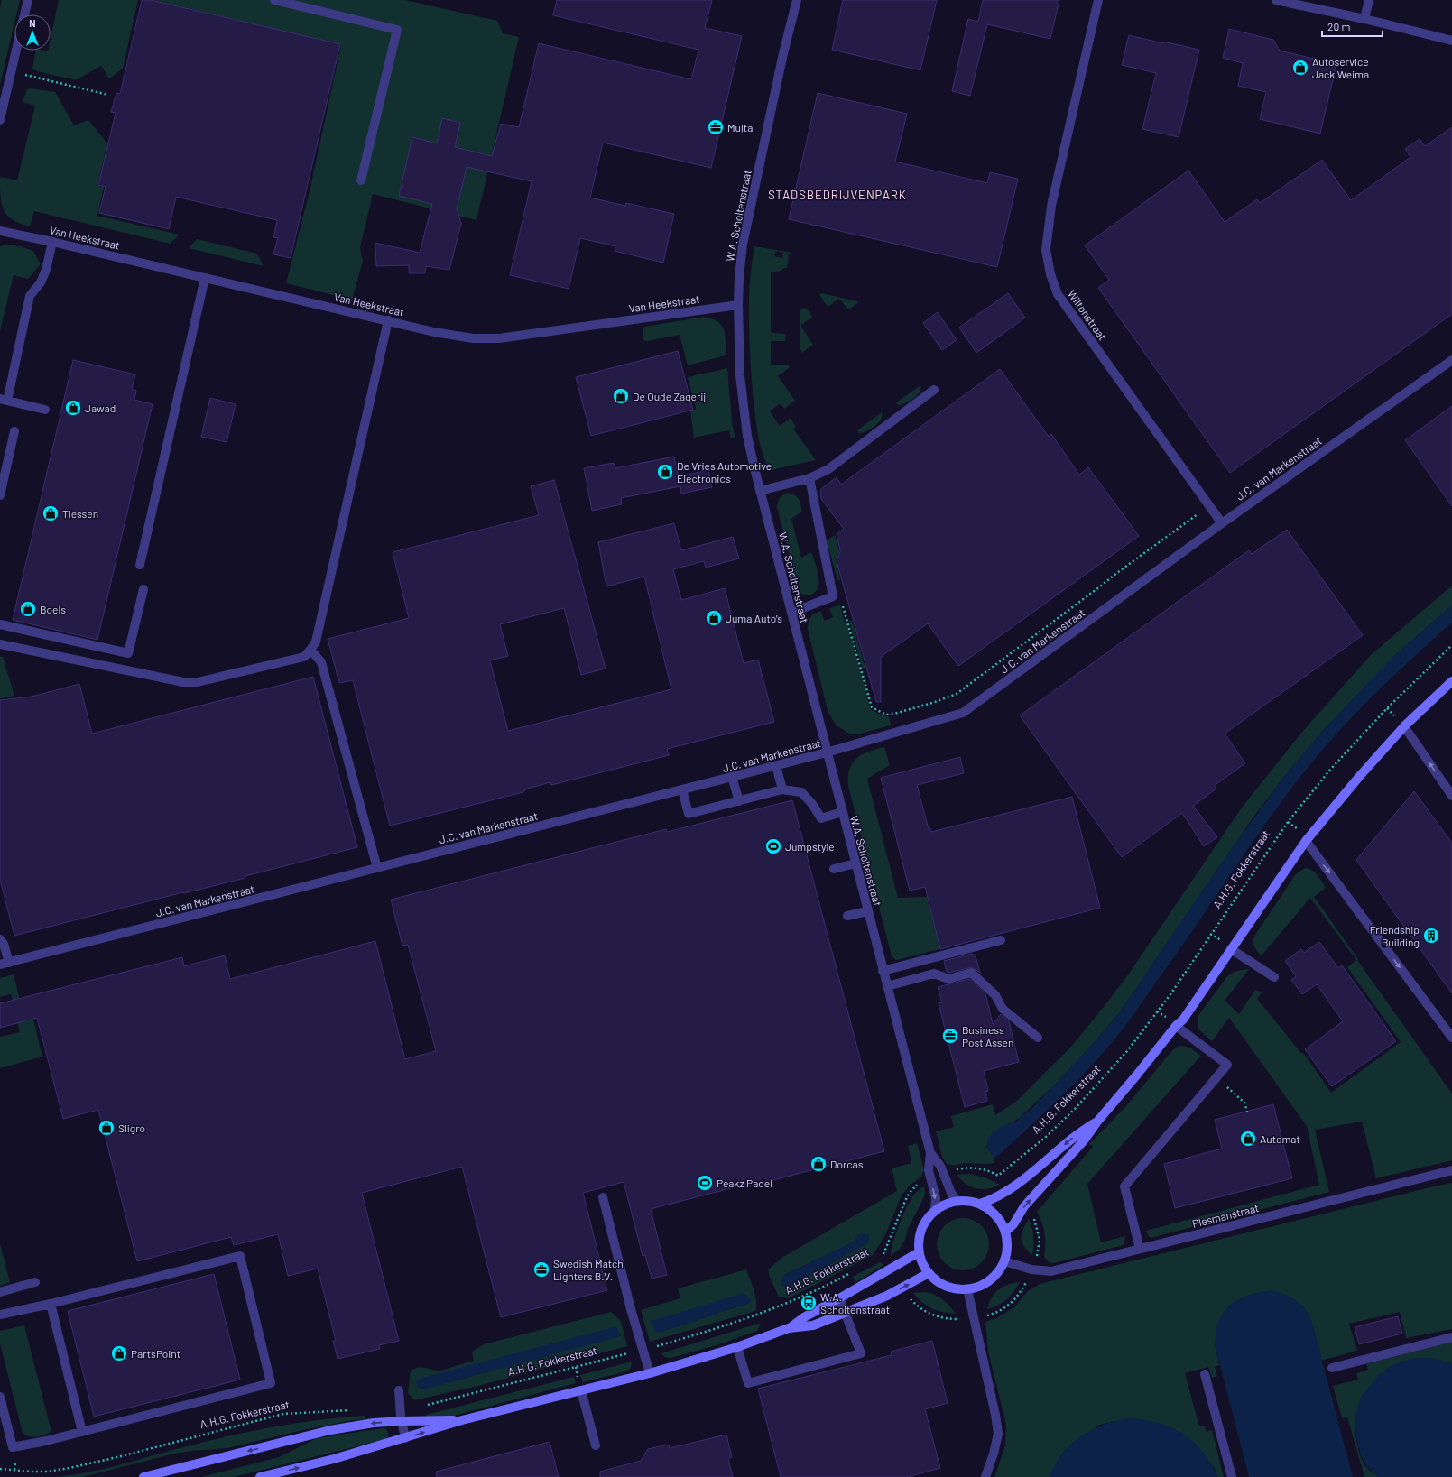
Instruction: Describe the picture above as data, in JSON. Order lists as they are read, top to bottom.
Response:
{
  "streets": {
    "street": [
      "W.A. Scholtenstraat",
      "Van Heekstraat",
      "Wiltonstraat",
      "J.C. van Markenstraat",
      "Plesmanstraat"
    ],
    "path": ["A.H.G. Fokkerstraat"]
  },
  "crossings": [
    ["W.A. Scholtenstraat", "Van Heekstraat"],
    ["W.A. Scholtenstraat", "J.C. van Markenstraat"],
    ["W.A. Scholtenstraat", "A.H.G. Fokkerstraat"],
    ["W.A. Scholtenstraat", "Plesmanstraat"],
    ["Wiltonstraat", "J.C. van Markenstraat"]
  ],
  "districts": ["STADSBEDRIJVENPARK"],
  "places": {
    "shop": [
      "Autoservice Jack Weima",
      "De Oude Zagerij",
      "Jawad",
      "De Vries Automotive Electronics",
      "Tiessen",
      "Boels",
      "Juma Auto's",
      "Sligro",
      "Automat",
      "Dorcas",
      "PartsPoint"
    ],
    "office": ["Multa", "Business Post Assen", "Swedish Match Lighters B.V."],
    "sports": ["Jumpstyle", "Peakz Padel"],
    "building": ["Friendship Building"],
    "bus stop": ["W.A. Scholtenstraat"]
  },
  "scale_bar": "20 m",
  "north": "top"
}
